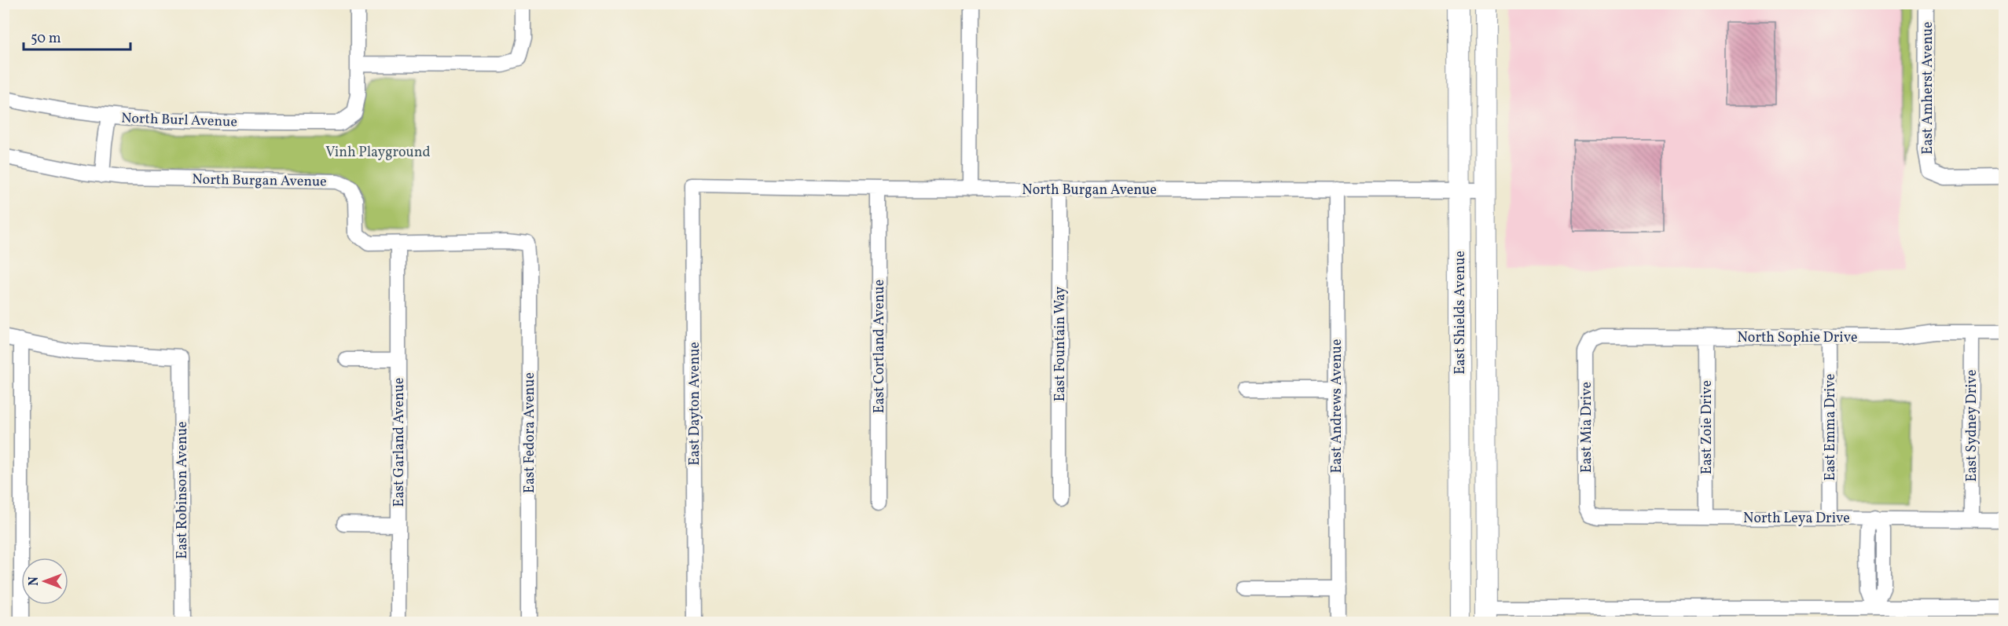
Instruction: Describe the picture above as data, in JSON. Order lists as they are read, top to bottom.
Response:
{
  "streets": {
    "main road": ["East Shields Avenue"],
    "street": [
      "East Amherst Avenue",
      "North Burl Avenue",
      "North Burgan Avenue",
      "North Sophie Drive",
      "East Fountain Way",
      "East Cortland Avenue",
      "East Dayton Avenue",
      "East Andrews Avenue",
      "East Sydney Drive",
      "East Mia Drive",
      "East Zoie Drive",
      "East Emma Drive",
      "East Fedora Avenue",
      "East Garland Avenue",
      "East Robinson Avenue",
      "North Leya Drive"
    ]
  },
  "crossings": [
    ["North Burgan Avenue", "East Shields Avenue"],
    ["North Burgan Avenue", "East Fountain Way"],
    ["North Burgan Avenue", "East Cortland Avenue"],
    ["North Burgan Avenue", "East Dayton Avenue"],
    ["North Burgan Avenue", "East Andrews Avenue"],
    ["North Burgan Avenue", "East Fedora Avenue"],
    ["North Burgan Avenue", "East Garland Avenue"],
    ["North Sophie Drive", "East Sydney Drive"],
    ["North Sophie Drive", "East Mia Drive"],
    ["North Sophie Drive", "East Zoie Drive"],
    ["North Sophie Drive", "East Emma Drive"],
    ["East Sydney Drive", "North Leya Drive"],
    ["East Mia Drive", "North Leya Drive"],
    ["East Zoie Drive", "North Leya Drive"],
    ["East Emma Drive", "North Leya Drive"]
  ],
  "parks": ["Vinh Playground"],
  "scale_bar": "50 m",
  "north": "left"
}
